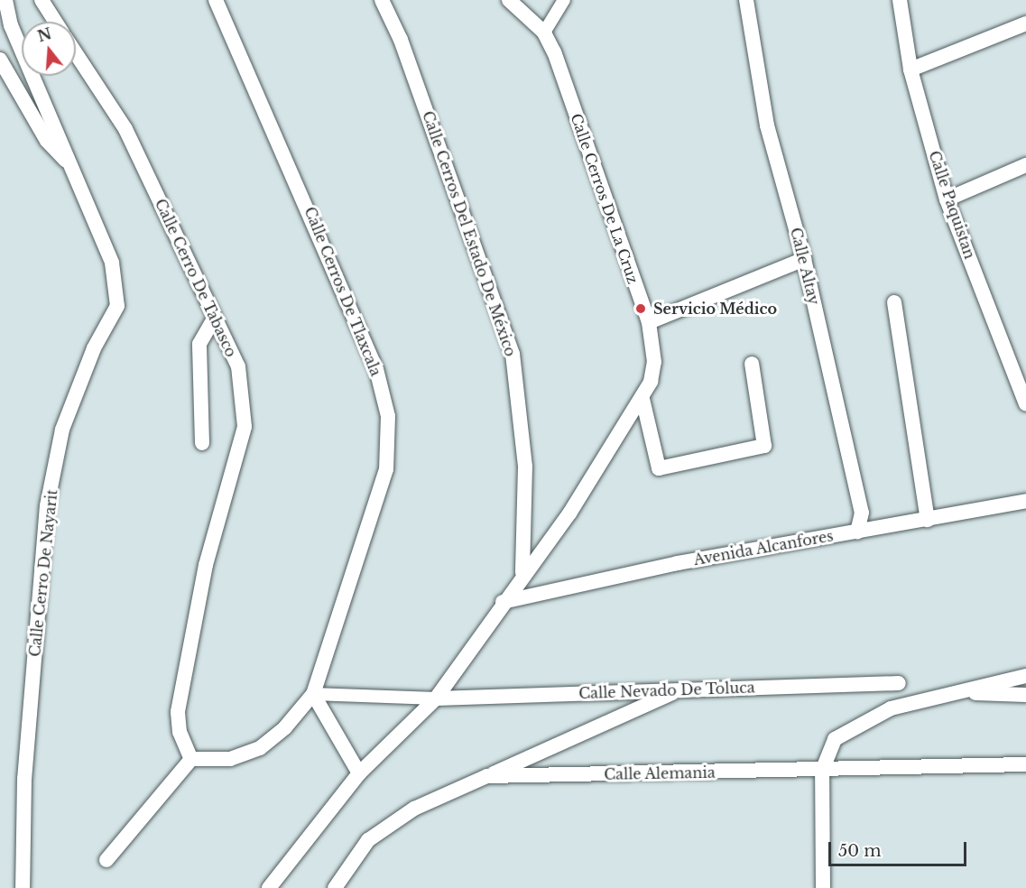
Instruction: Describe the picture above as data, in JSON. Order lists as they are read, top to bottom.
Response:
{
  "streets": {
    "street": [
      "Calle Cerros De La Cruz",
      "Calle Paquistan",
      "Calle Cerros Del Estado De México",
      "Calle Altay",
      "Calle Cerro De Tabasco",
      "Calle Cerros De Tlaxcala",
      "Avenida Alcanfores",
      "Calle Cerro De Nayarit",
      "Calle Nevado De Toluca",
      "Calle Alemania"
    ]
  },
  "crossings": [
    ["Calle Cerros De La Cruz", "Calle Cerros Del Estado De México"],
    ["Calle Cerros De La Cruz", "Avenida Alcanfores"],
    ["Calle Cerros De La Cruz", "Calle Nevado De Toluca"],
    ["Calle Altay", "Avenida Alcanfores"]
  ],
  "places": ["Servicio Médico"],
  "scale_bar": "50 m",
  "north": "top"
}
